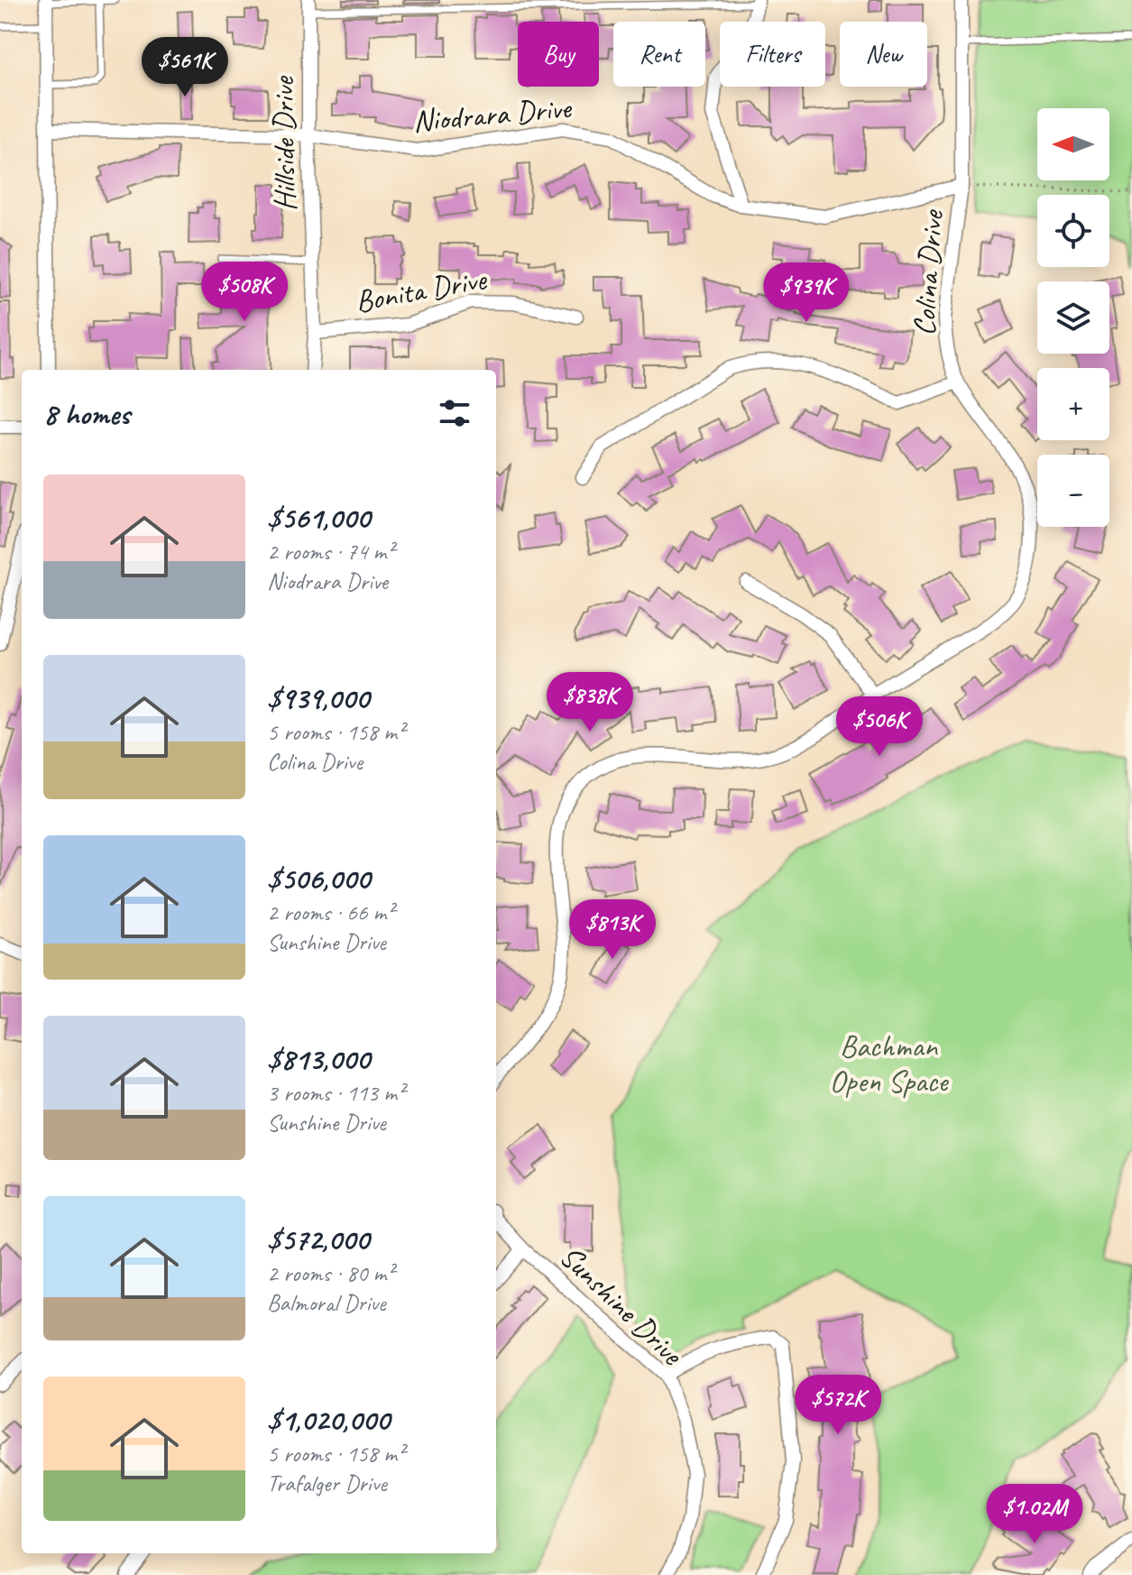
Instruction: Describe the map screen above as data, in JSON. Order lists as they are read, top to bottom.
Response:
{
  "streets": {
    "street": [
      "Niodrara Drive",
      "Hillside Drive",
      "Colina Drive",
      "Bonita Drive",
      "Sunshine Drive"
    ]
  },
  "crossings": [
    ["Niodrara Drive", "Hillside Drive"],
    ["Niodrara Drive", "Colina Drive"],
    ["Hillside Drive", "Bonita Drive"]
  ],
  "parks": ["Bachman Open Space"],
  "north": "left",
  "page": {
    "chip": [
      "Buy",
      "Rent",
      "Filters",
      "New"
    ],
    "price": [
      "$561K",
      "$508K",
      "$939K",
      "$838K",
      "$506K",
      "$813K",
      "$572K",
      "$1.02M"
    ],
    "map_buttons": ["+", "−"],
    "heading": "8 homes",
    "list": [
      {
        "name": "$561,000",
        "note": "2 rooms · 74 m² · Niodrara Drive"
      },
      {
        "name": "$939,000",
        "note": "5 rooms · 158 m² · Colina Drive"
      },
      {
        "name": "$506,000",
        "note": "2 rooms · 66 m² · Sunshine Drive"
      },
      {
        "name": "$813,000",
        "note": "3 rooms · 113 m² · Sunshine Drive"
      },
      {
        "name": "$572,000",
        "note": "2 rooms · 80 m² · Balmoral Drive"
      },
      {
        "name": "$1,020,000",
        "note": "5 rooms · 158 m² · Trafalger Drive"
      }
    ]
  }
}
